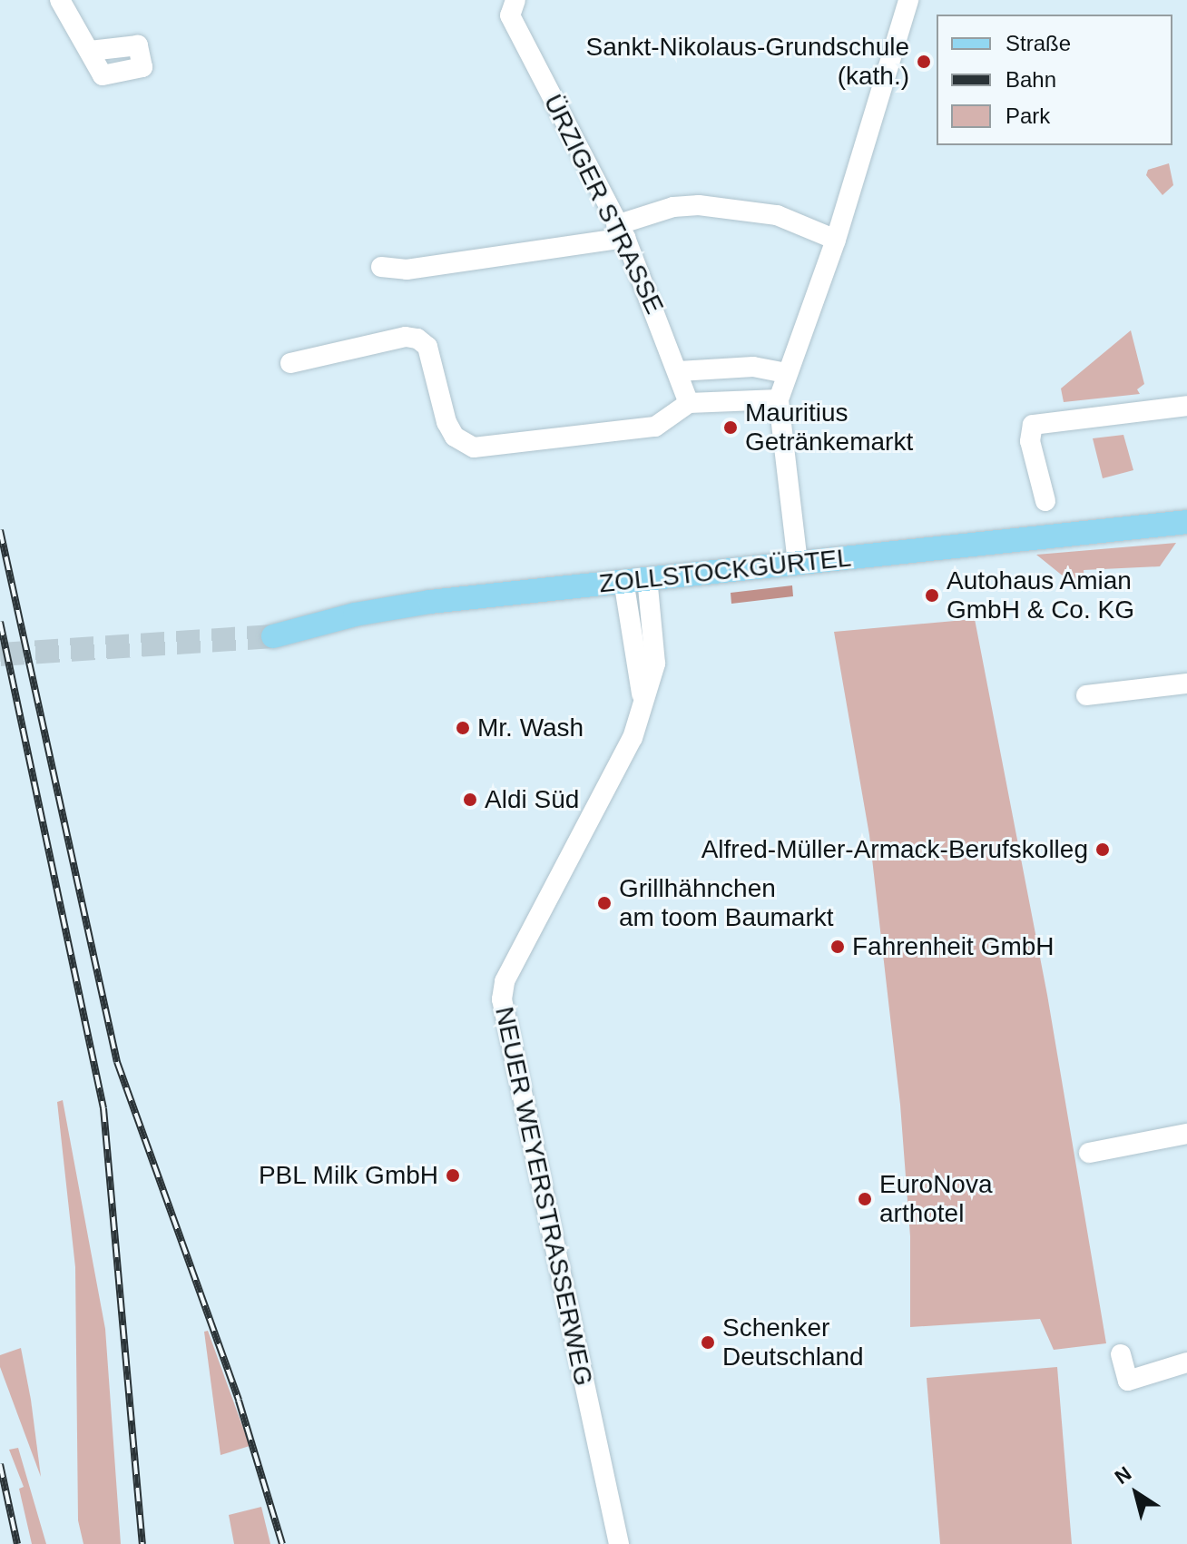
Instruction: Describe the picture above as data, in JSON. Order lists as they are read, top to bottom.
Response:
{
  "streets": {
    "main road": ["ZOLLSTOCKGÜRTEL"],
    "street": ["ÜRZIGER STRASSE", "NEUER WEYERSTRASSERWEG"]
  },
  "crossings": [
    ["ZOLLSTOCKGÜRTEL", "NEUER WEYERSTRASSERWEG"]
  ],
  "places": [
    "Sankt-Nikolaus-Grundschule (kath.)",
    "Mauritius Getränkemarkt",
    "Autohaus Amian GmbH & Co. KG",
    "Mr. Wash",
    "Aldi Süd",
    "Alfred-Müller-Armack-Berufskolleg",
    "Grillhähnchen am toom Baumarkt",
    "Fahrenheit GmbH",
    "PBL Milk GmbH",
    "EuroNova arthotel",
    "Schenker Deutschland"
  ],
  "legend": ["Straße", "Bahn", "Park"],
  "north": "top left"
}
